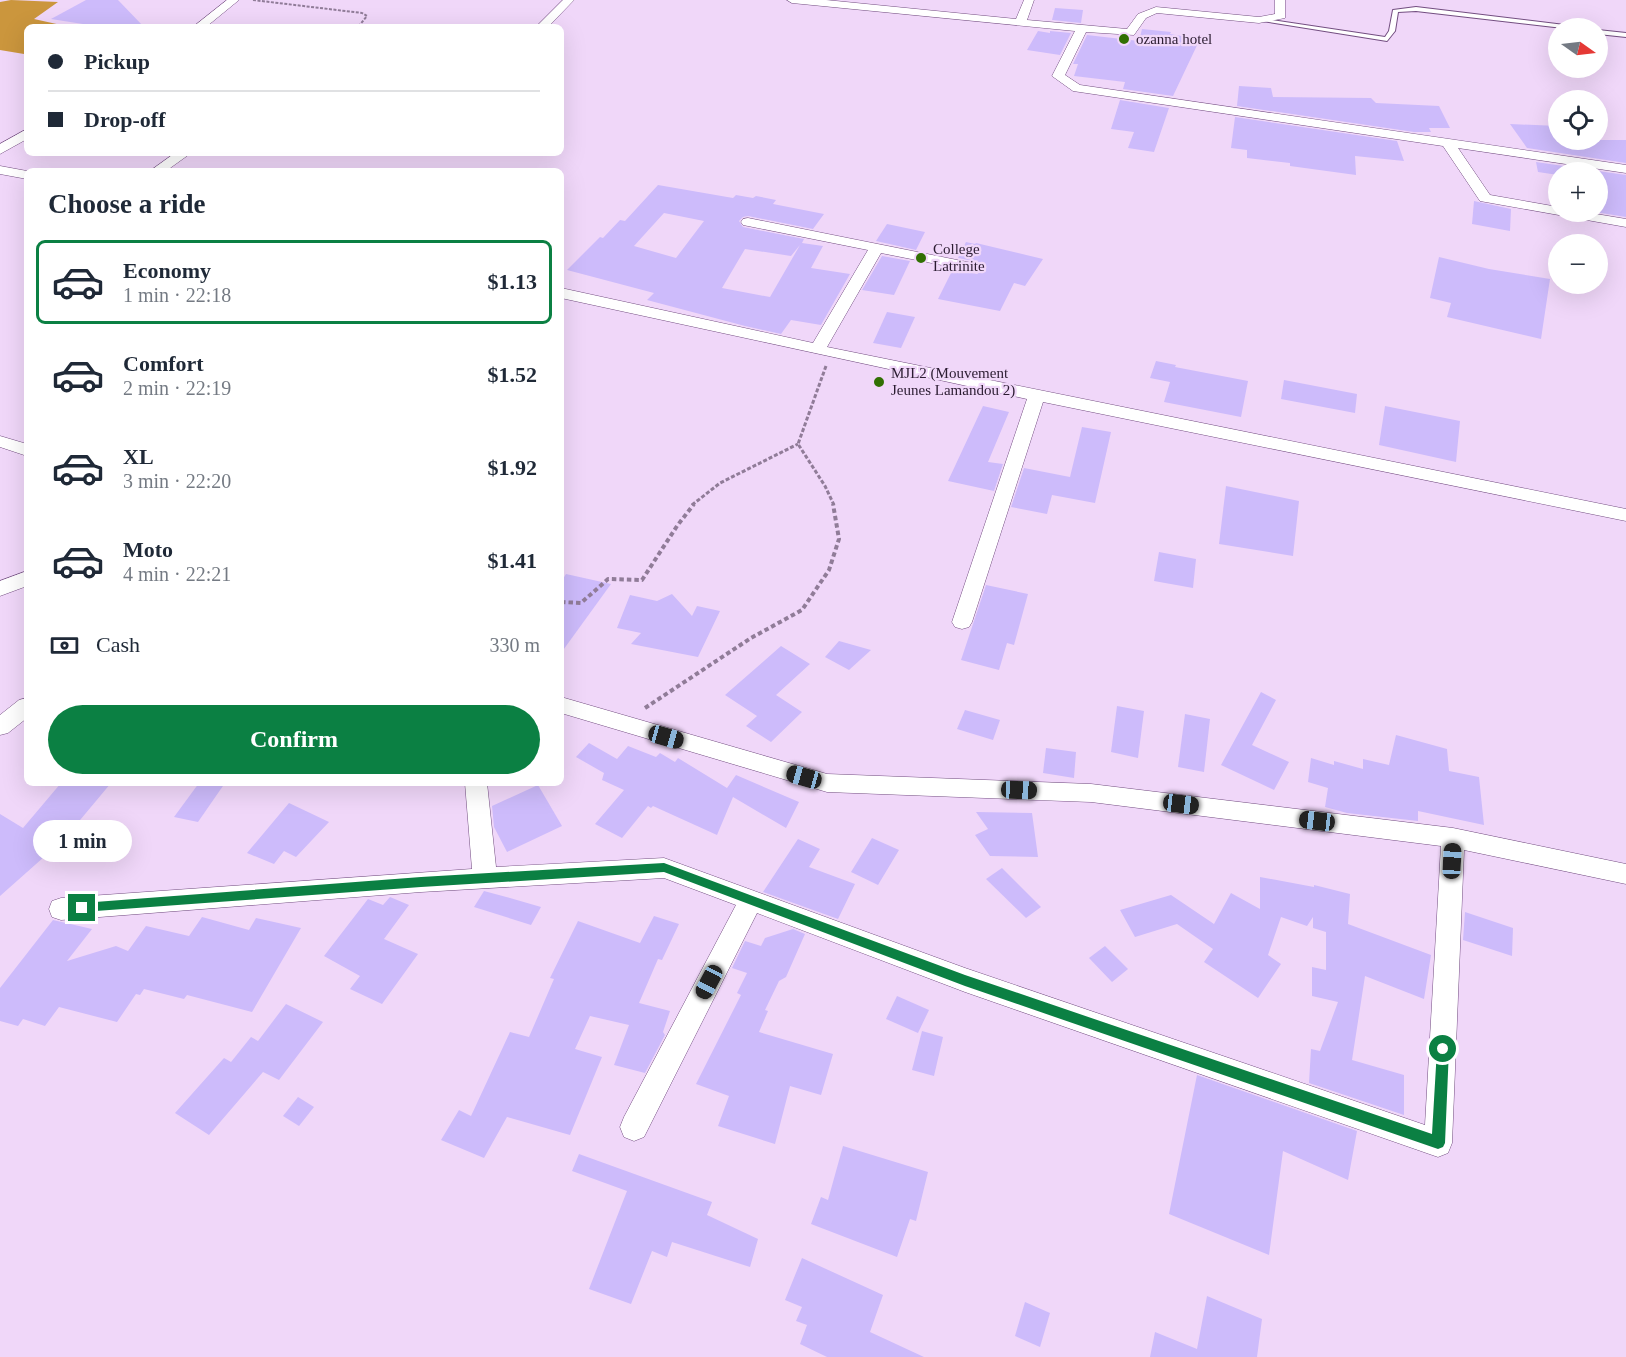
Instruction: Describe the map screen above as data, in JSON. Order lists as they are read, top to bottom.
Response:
{
  "places": ["ozanna hotel", "College Latrinite", "MJL2 (Mouvement Jeunes Lamandou 2)"],
  "north": "right",
  "page": {
    "map_buttons": ["+", "−"],
    "banner": ["Pickup", "Drop-off"],
    "heading": "Choose a ride",
    "list": [
      {
        "name": "Economy",
        "note": "1 min · 22:18",
        "value": "$1.13"
      },
      {
        "name": "Comfort",
        "note": "2 min · 22:19",
        "value": "$1.52"
      },
      {
        "name": "XL",
        "note": "3 min · 22:20",
        "value": "$1.92"
      },
      {
        "name": "Moto",
        "note": "4 min · 22:21",
        "value": "$1.41"
      }
    ],
    "pay": ["Cash", "330 m"],
    "buttons": "Confirm",
    "bubble": "1 min"
  }
}
